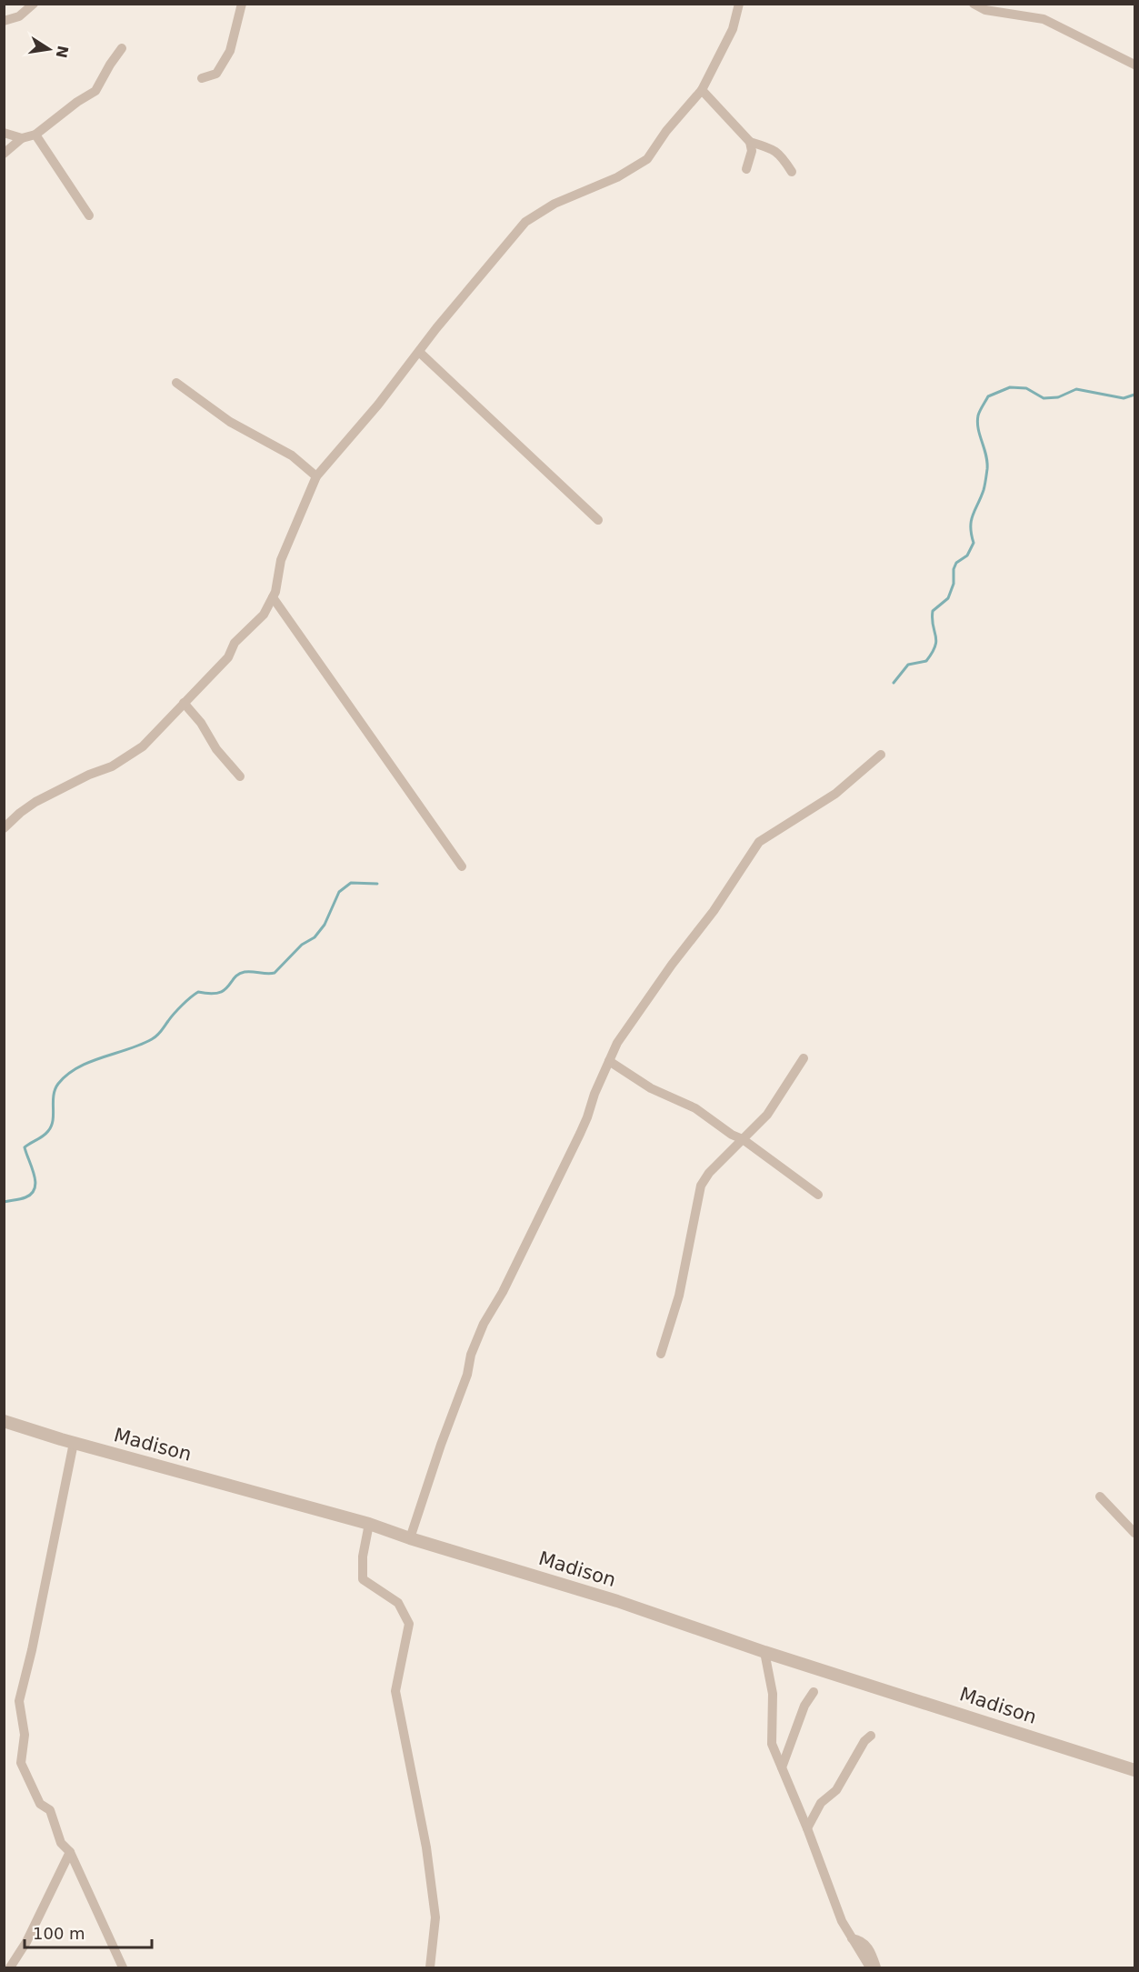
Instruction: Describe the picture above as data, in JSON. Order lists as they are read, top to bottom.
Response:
{
  "streets": {
    "street": ["Madison"]
  },
  "scale_bar": "100 m",
  "north": "right"
}
